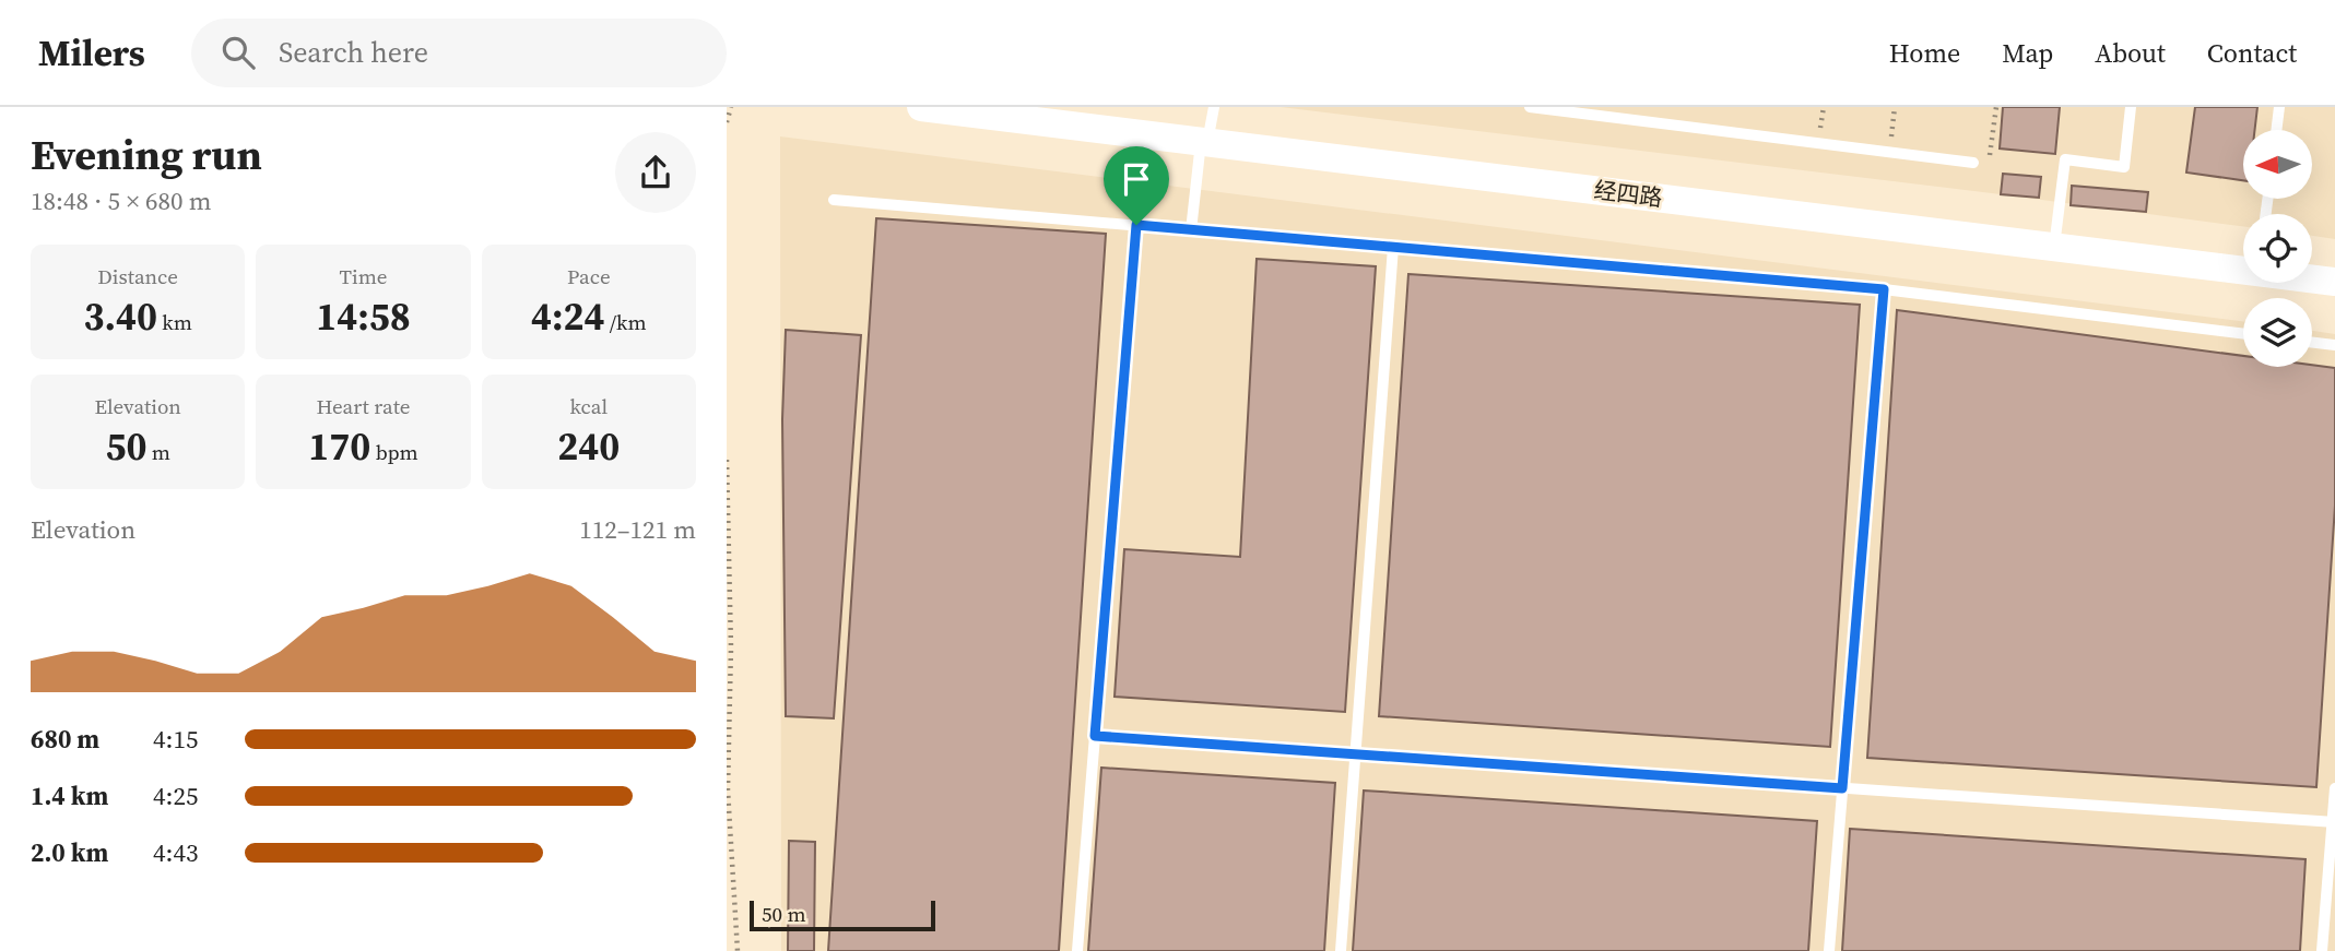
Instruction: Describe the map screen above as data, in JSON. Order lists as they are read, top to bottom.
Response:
{
  "streets": {
    "street": ["经四路"]
  },
  "scale_bar": "50 m",
  "north": "left",
  "page": {
    "header": "Milers",
    "search": "Search here",
    "nav": [
      "Home",
      "Map",
      "About",
      "Contact"
    ],
    "heading": ["Evening run", "18:48 · 5 × 680 m"],
    "stats": [
      ["Distance", "3.40 km"],
      ["Time", "14:58"],
      ["Pace", "4:24 /km"],
      ["Elevation", "50 m"],
      ["Heart rate", "170 bpm"],
      ["kcal", "240"]
    ],
    "chart": ["Elevation", "112–121 m"],
    "list": [
      {
        "name": "680 m",
        "note": "4:15"
      },
      {
        "name": "1.4 km",
        "note": "4:25"
      },
      {
        "name": "2.0 km",
        "note": "4:43"
      }
    ],
    "scale": "50 m"
  }
}
